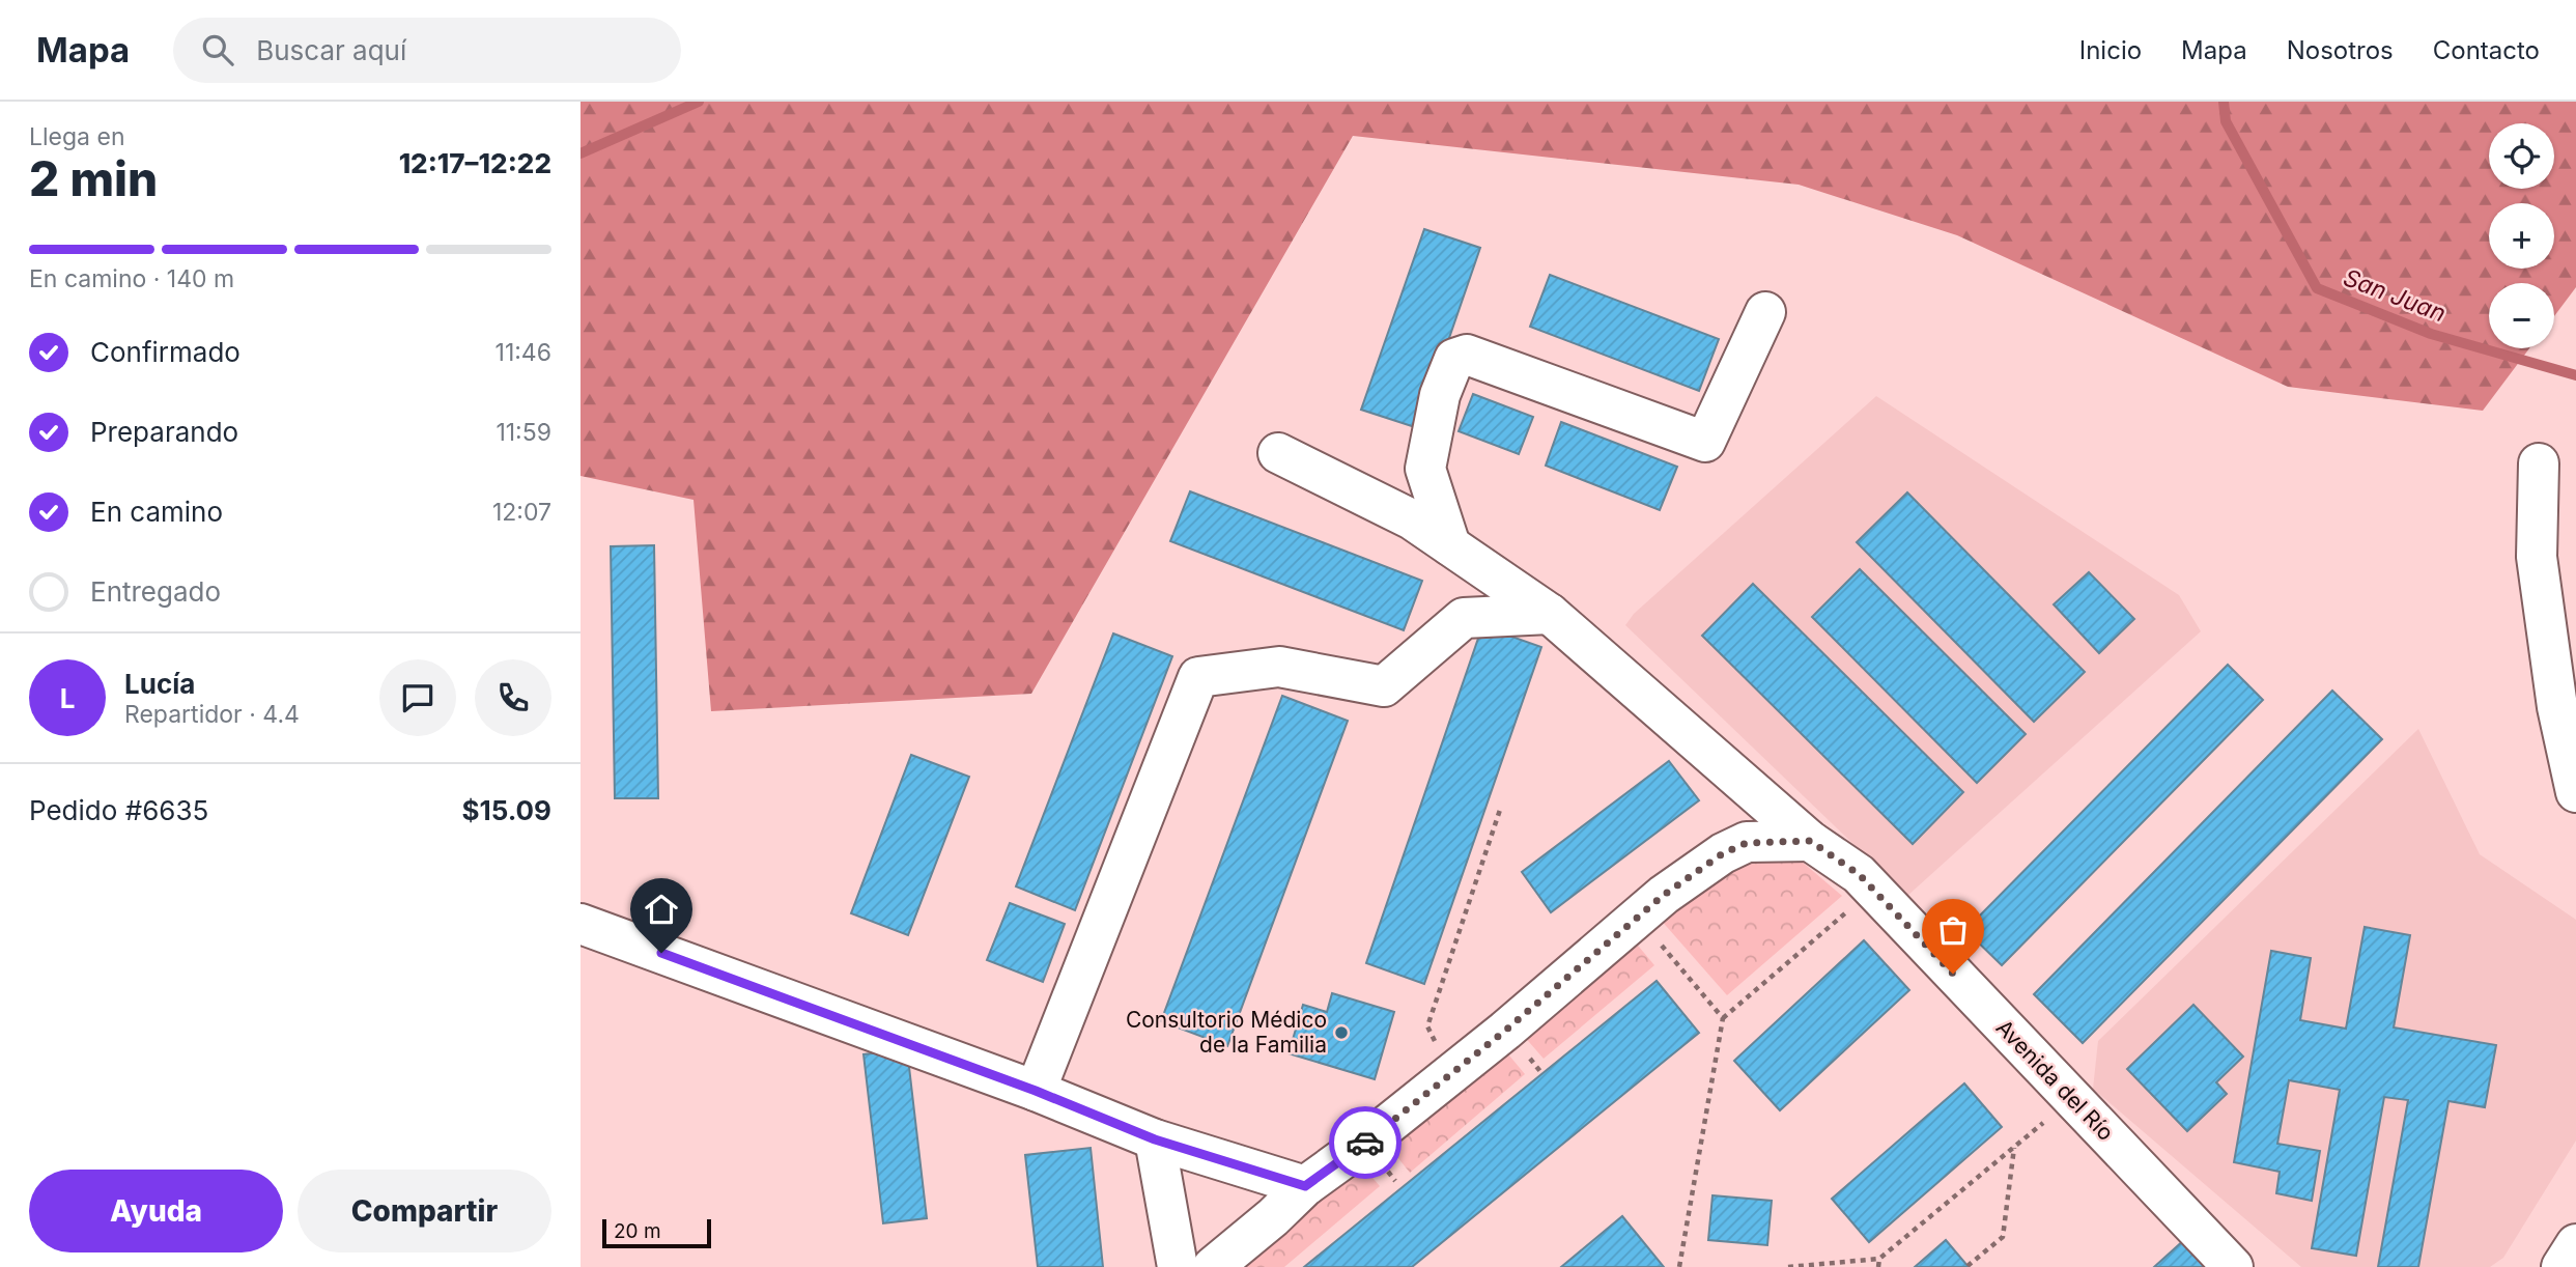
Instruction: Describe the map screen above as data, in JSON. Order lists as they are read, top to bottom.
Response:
{
  "streets": {
    "street": ["Avenida del Río"]
  },
  "water": ["San Juan"],
  "places": ["Consultorio Médico de la Familia"],
  "scale_bar": "20 m",
  "page": {
    "header": "Mapa",
    "search": "Buscar aquí",
    "nav": [
      "Inicio",
      "Mapa",
      "Nosotros",
      "Contacto"
    ],
    "heading": ["2 min", "Llega en", "12:17–12:22"],
    "panel": [
      "Lucía",
      "Repartidor · 4.4",
      "Pedido #6635",
      "$15.09"
    ],
    "map_buttons": ["+", "−"],
    "bar": "En camino · 140 m",
    "list": [
      ["Confirmado", "11:46"],
      ["Preparando", "11:59"],
      ["En camino", "12:07"],
      "Entregado"
    ],
    "round": "L",
    "buttons": ["Ayuda", "Compartir"],
    "scale": "20 m"
  }
}
